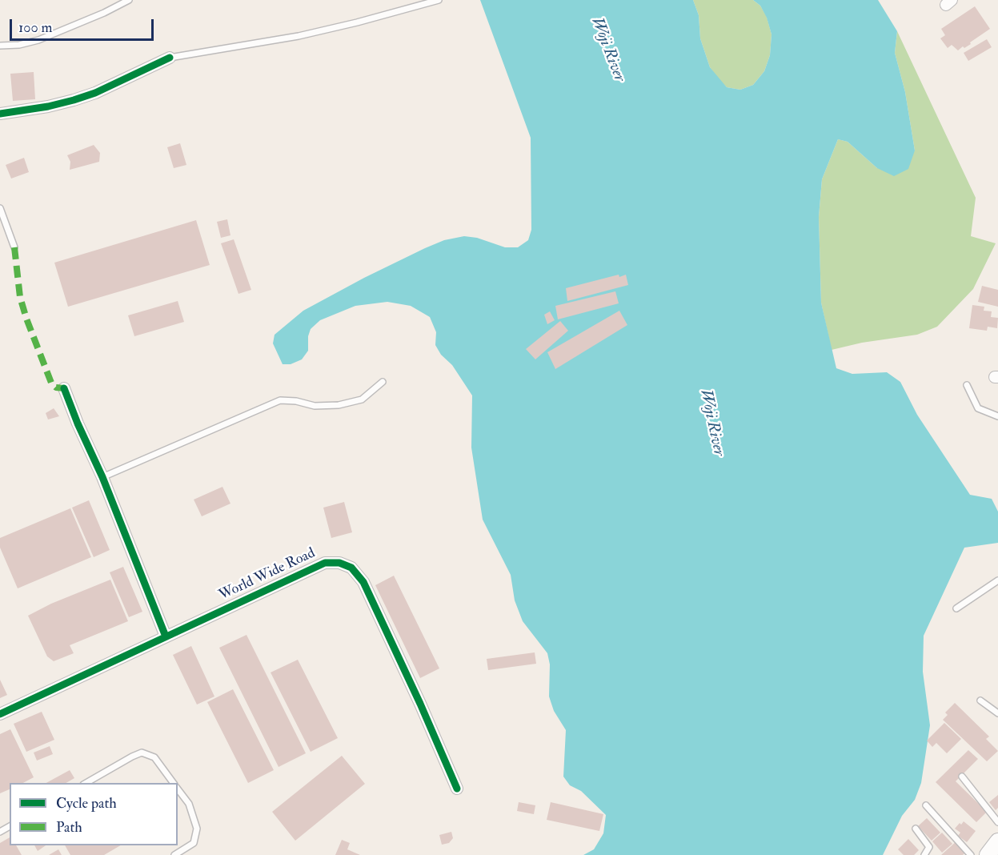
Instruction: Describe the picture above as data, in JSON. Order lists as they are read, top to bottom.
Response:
{
  "streets": {
    "street": ["World Wide Road"]
  },
  "water": ["Woji River"],
  "legend": ["Cycle path", "Path"],
  "scale_bar": "100 m"
}
